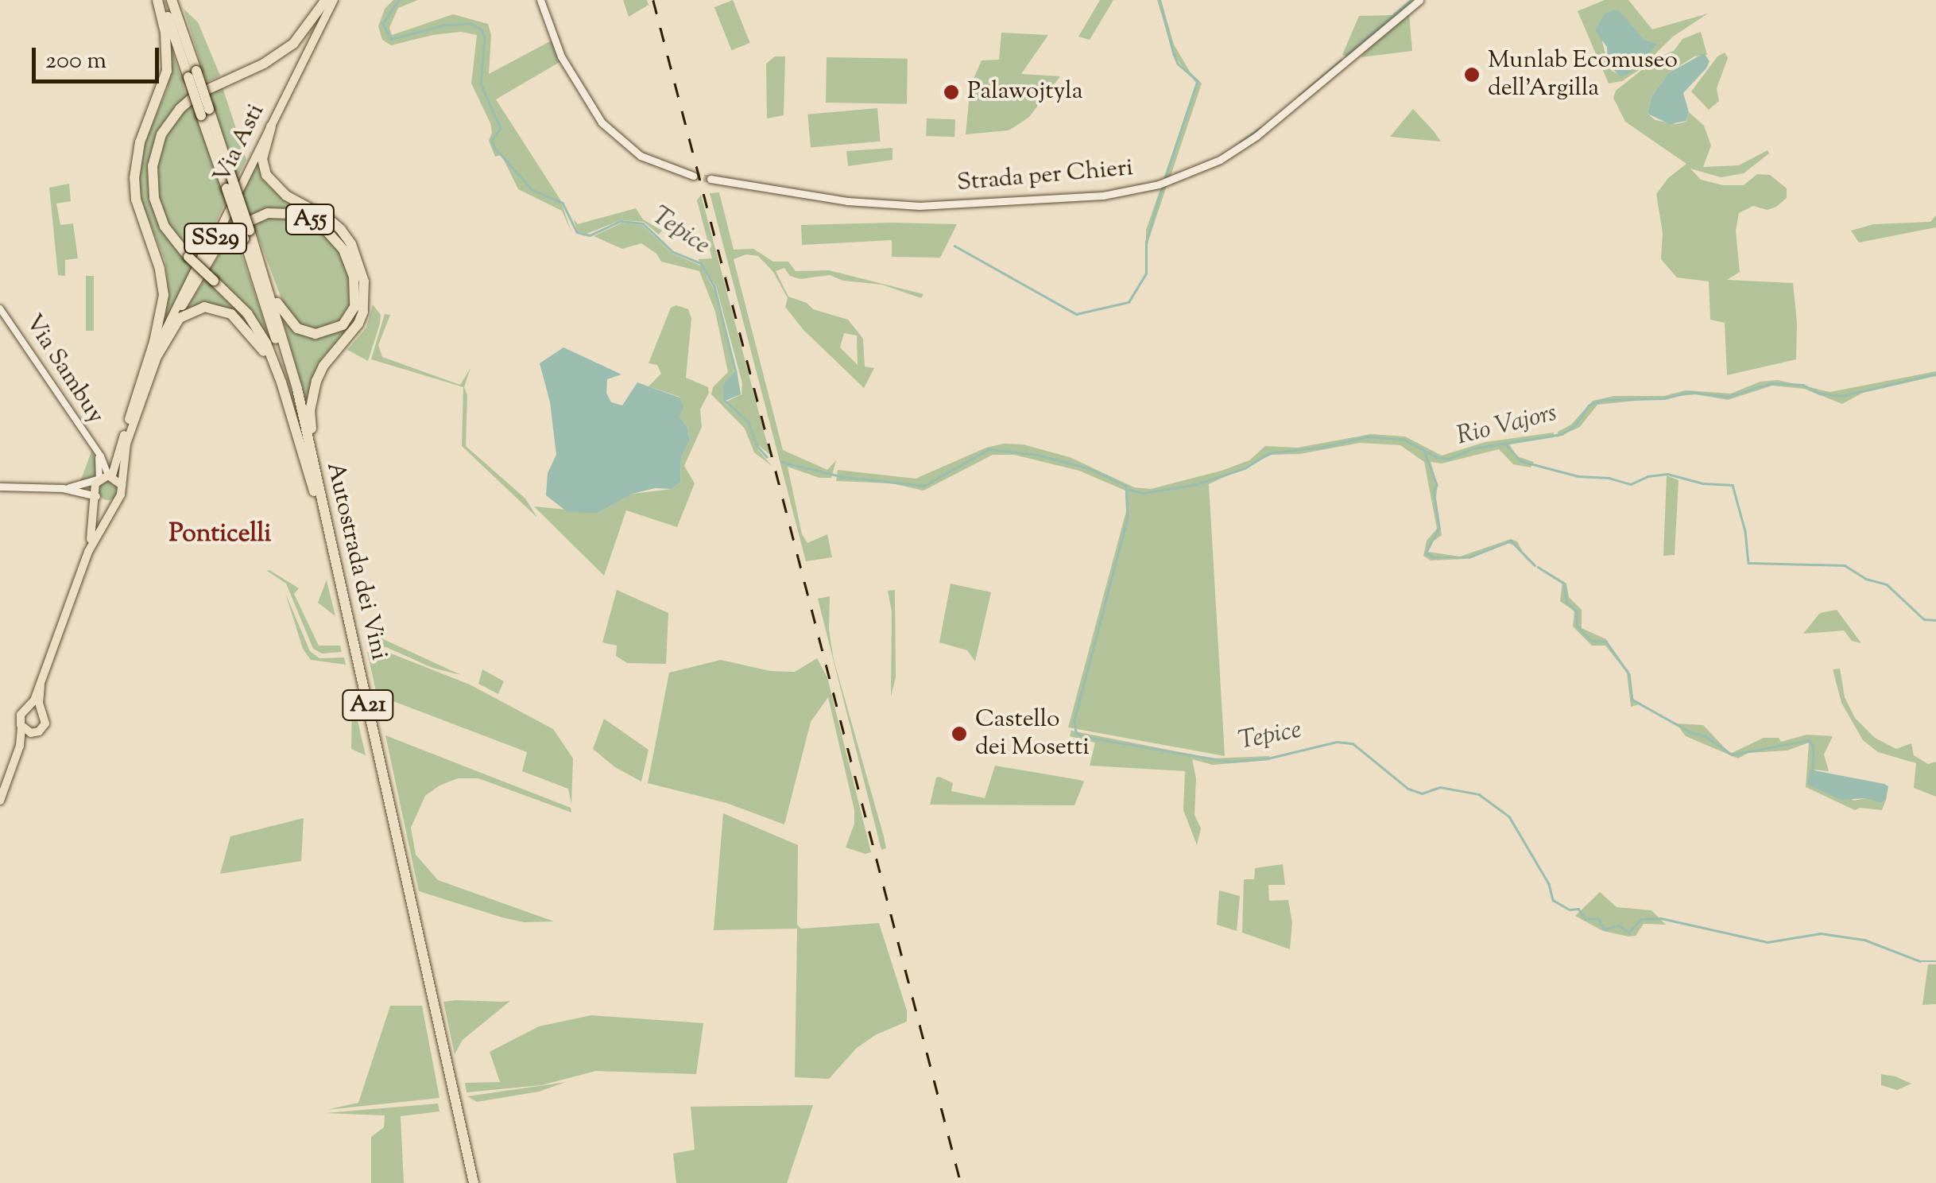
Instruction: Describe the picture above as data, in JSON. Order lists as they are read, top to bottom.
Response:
{
  "streets": {
    "highway": ["A55", "Autostrada dei Vini", "A21"],
    "main road": ["Via Asti", "Strada per Chieri", "SS29"],
    "street": ["Via Sambuy"]
  },
  "crossings": [
    ["Via Asti", "A55"],
    ["Via Asti", "Via Sambuy"],
    ["A55", "Autostrada dei Vini"]
  ],
  "districts": ["Ponticelli"],
  "water": ["Tepice", "Rio Vajors"],
  "places": ["Munlab Ecomuseo dell'Argilla", "Palawojtyla", "Castello dei Mosetti"],
  "scale_bar": "200 m"
}
